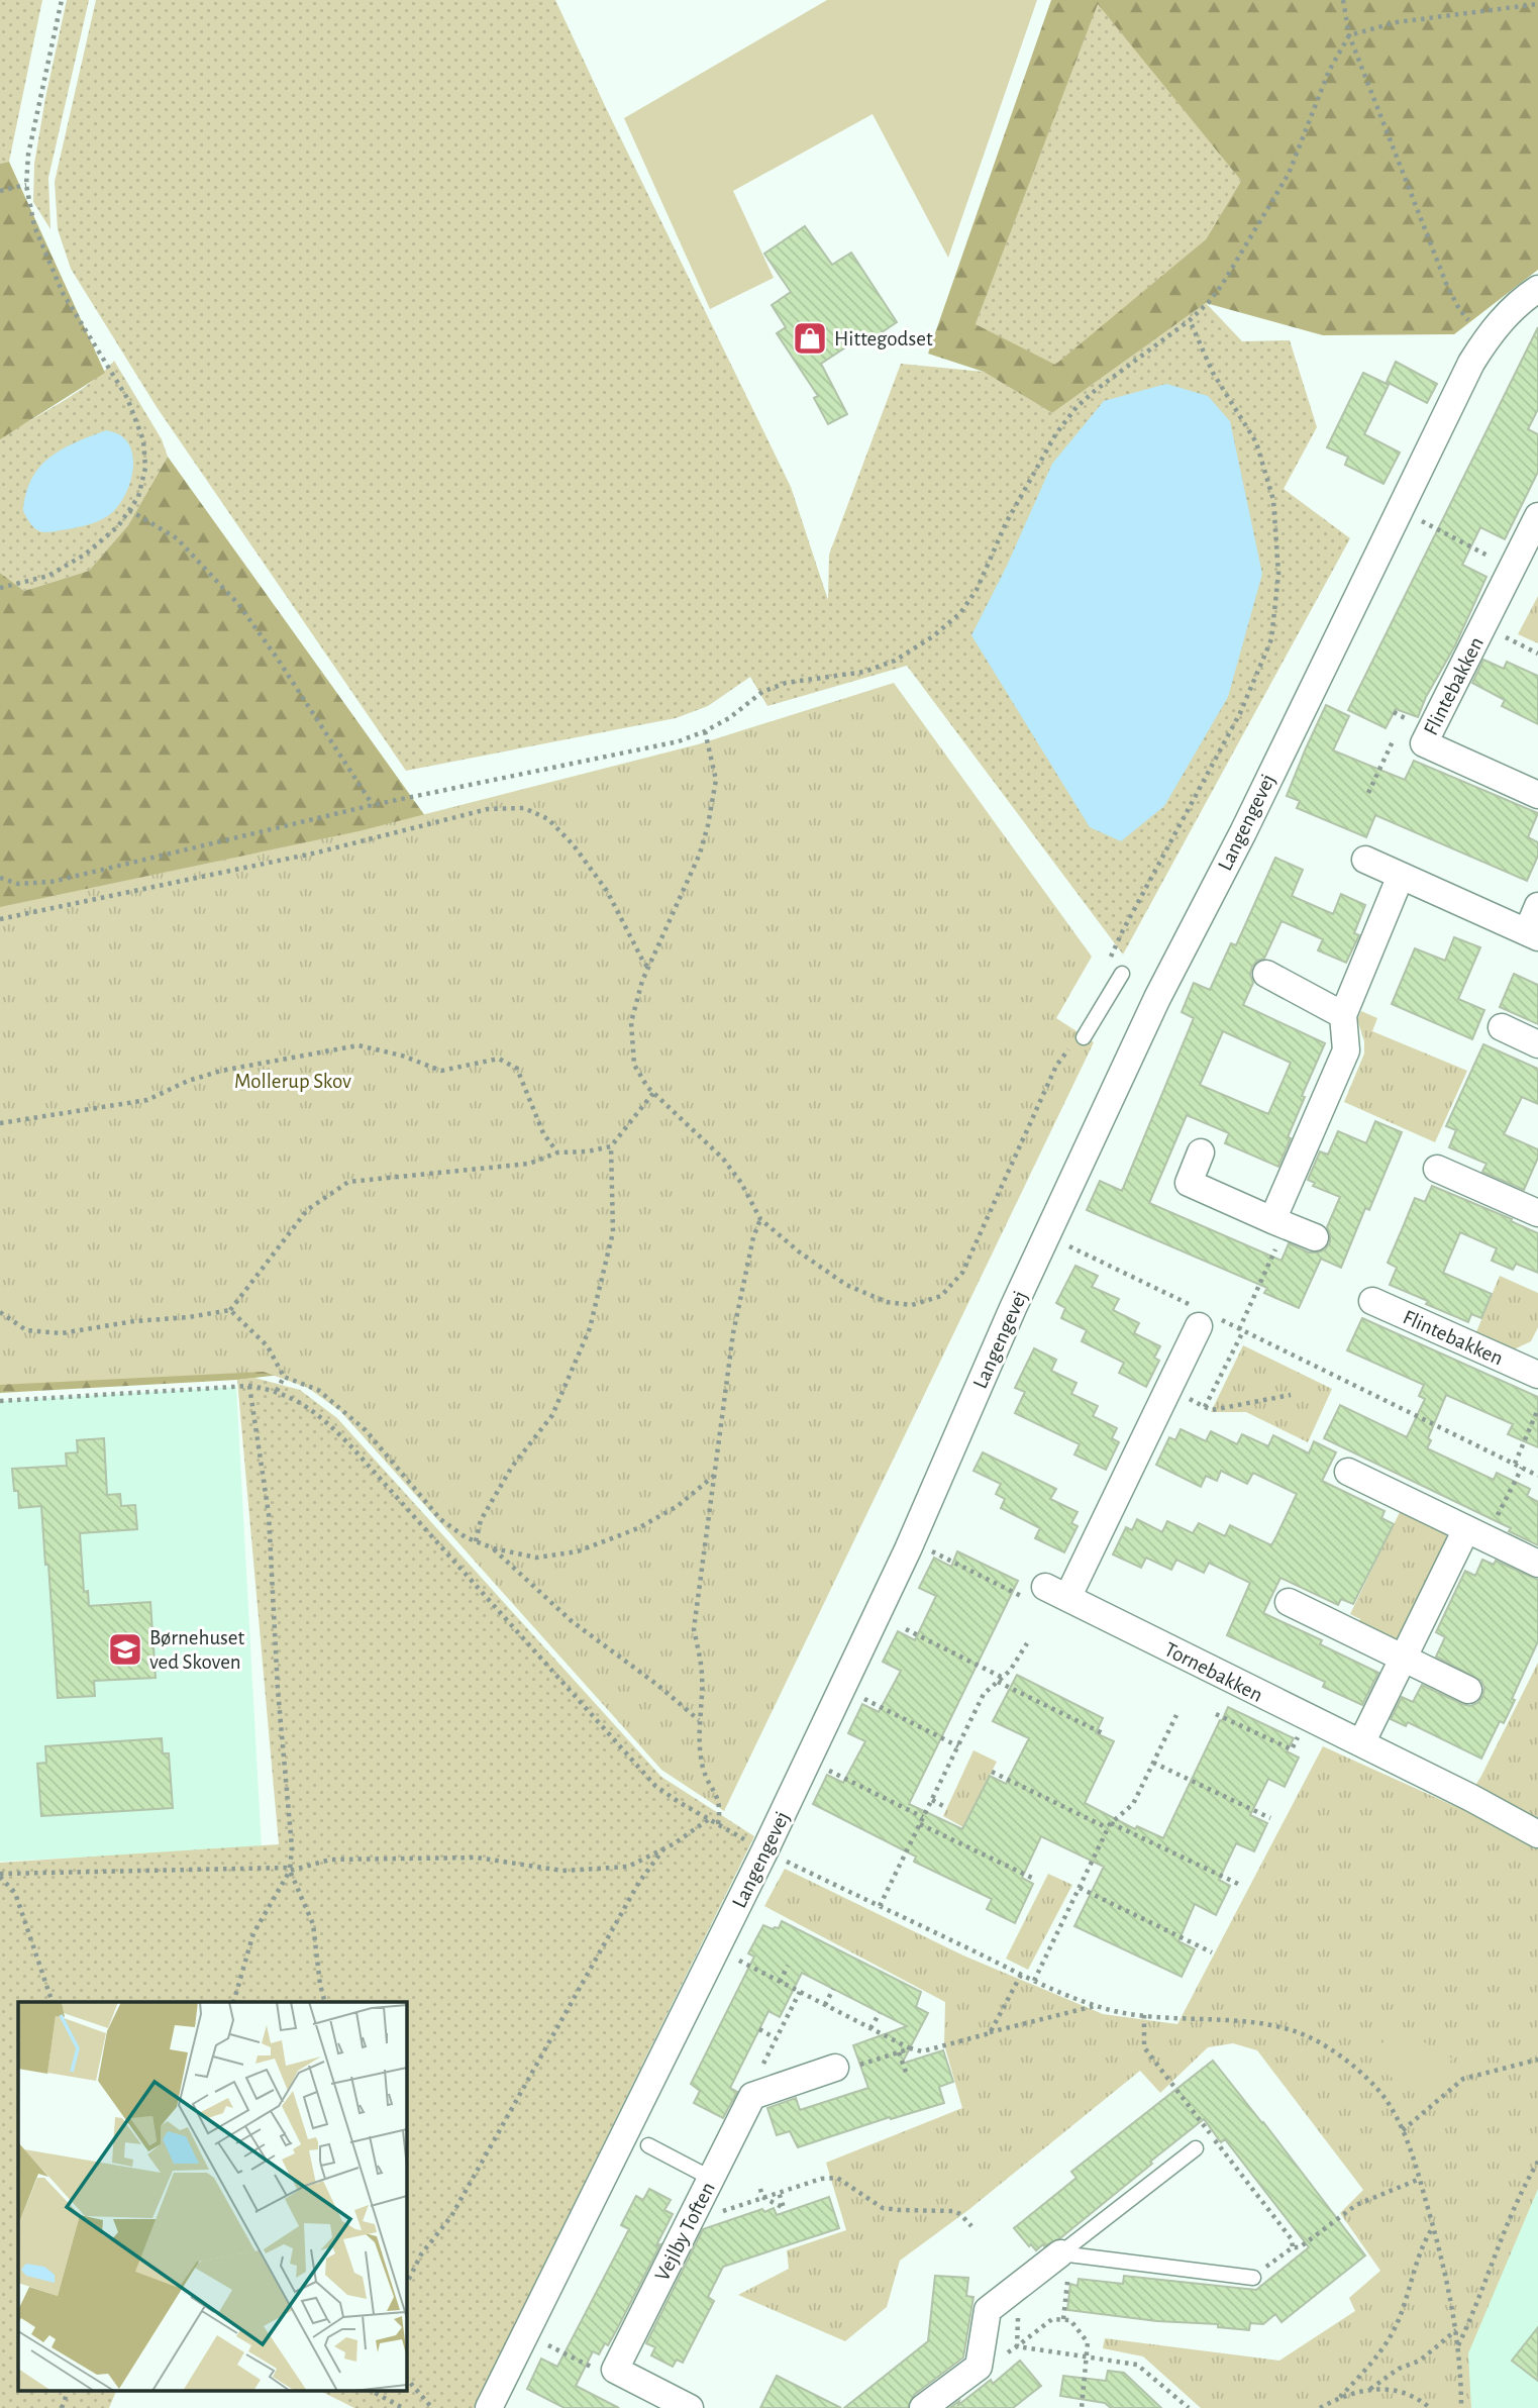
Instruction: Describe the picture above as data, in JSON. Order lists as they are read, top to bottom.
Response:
{
  "streets": {
    "street": [
      "Flintebakken",
      "Langengevej",
      "Tornebakken",
      "Vejlby Toften"
    ]
  },
  "parks": ["Mollerup Skov"],
  "places": {
    "shop": ["Hittegodset"],
    "school or university": ["Børnehuset ved Skoven"]
  }
}
